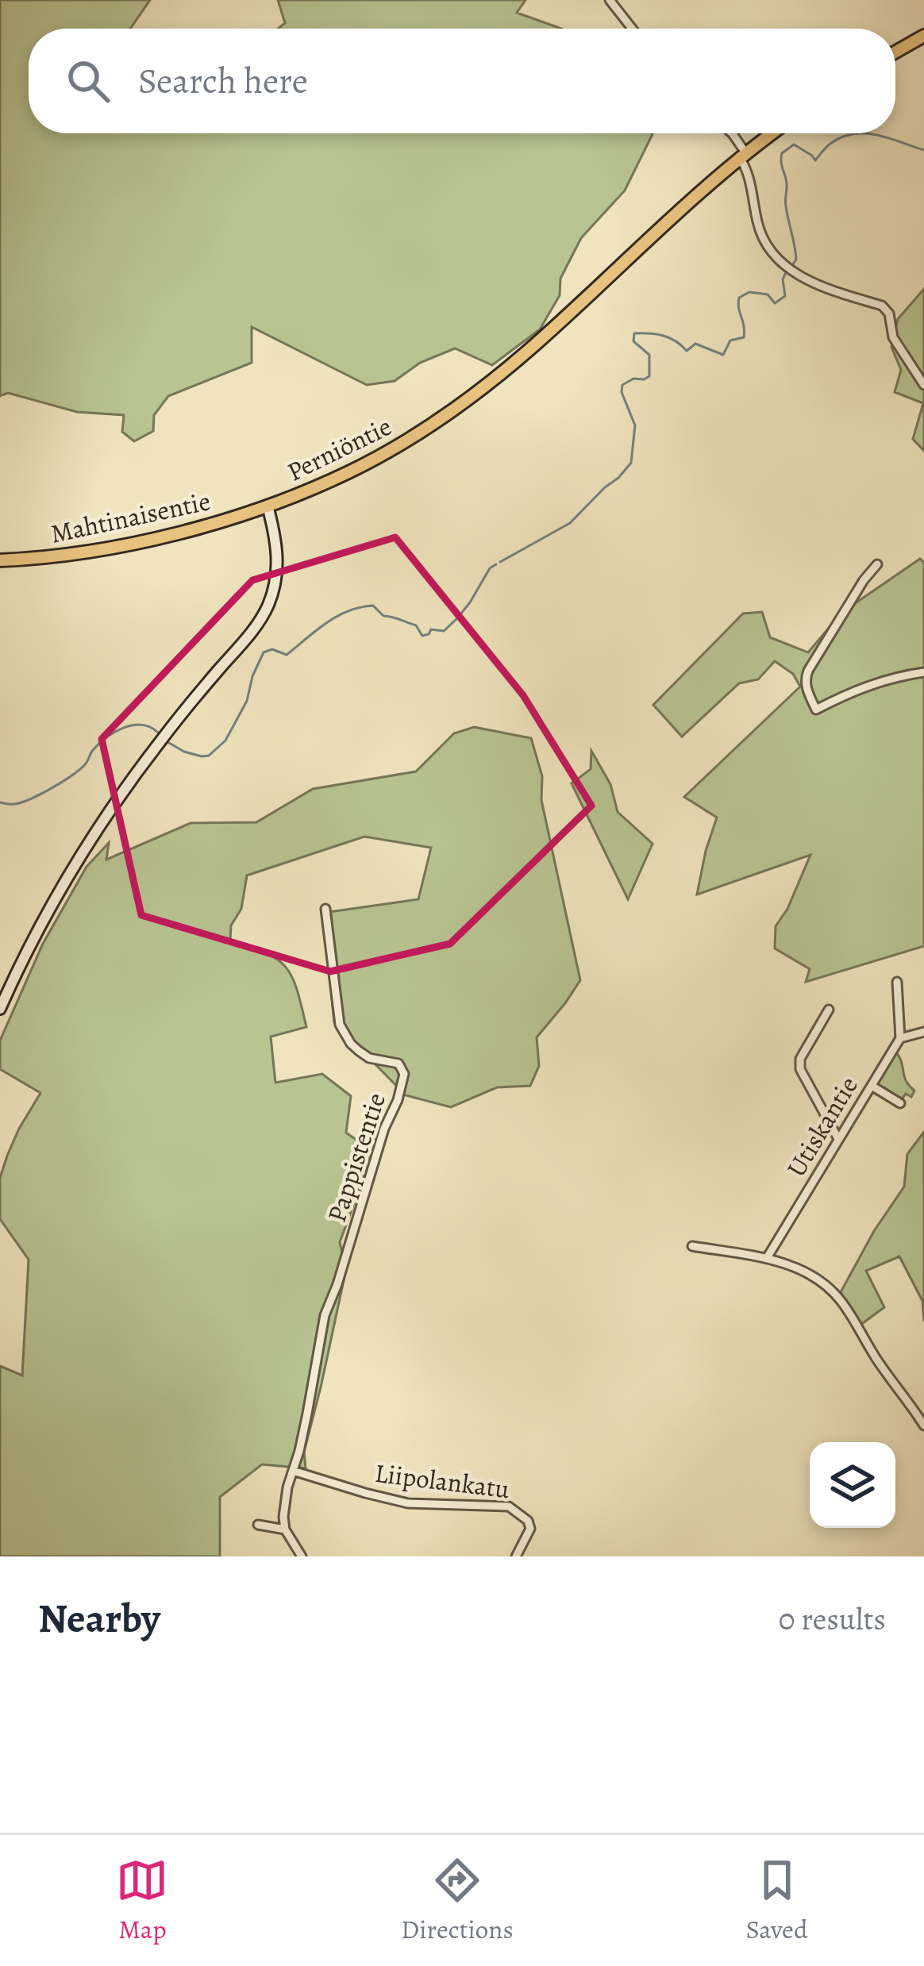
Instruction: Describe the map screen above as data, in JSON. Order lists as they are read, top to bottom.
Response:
{
  "streets": {
    "main road": ["Perniöntie", "Mahtinaisentie"],
    "street": ["Utiskantie", "Pappistentie", "Liipolankatu"]
  },
  "crossings": [
    ["Perniöntie", "Mahtinaisentie"],
    ["Pappistentie", "Liipolankatu"]
  ],
  "page": {
    "search": "Search here",
    "heading": ["Nearby", "0 results"],
    "nav": ["Map", "Directions", "Saved"]
  }
}
